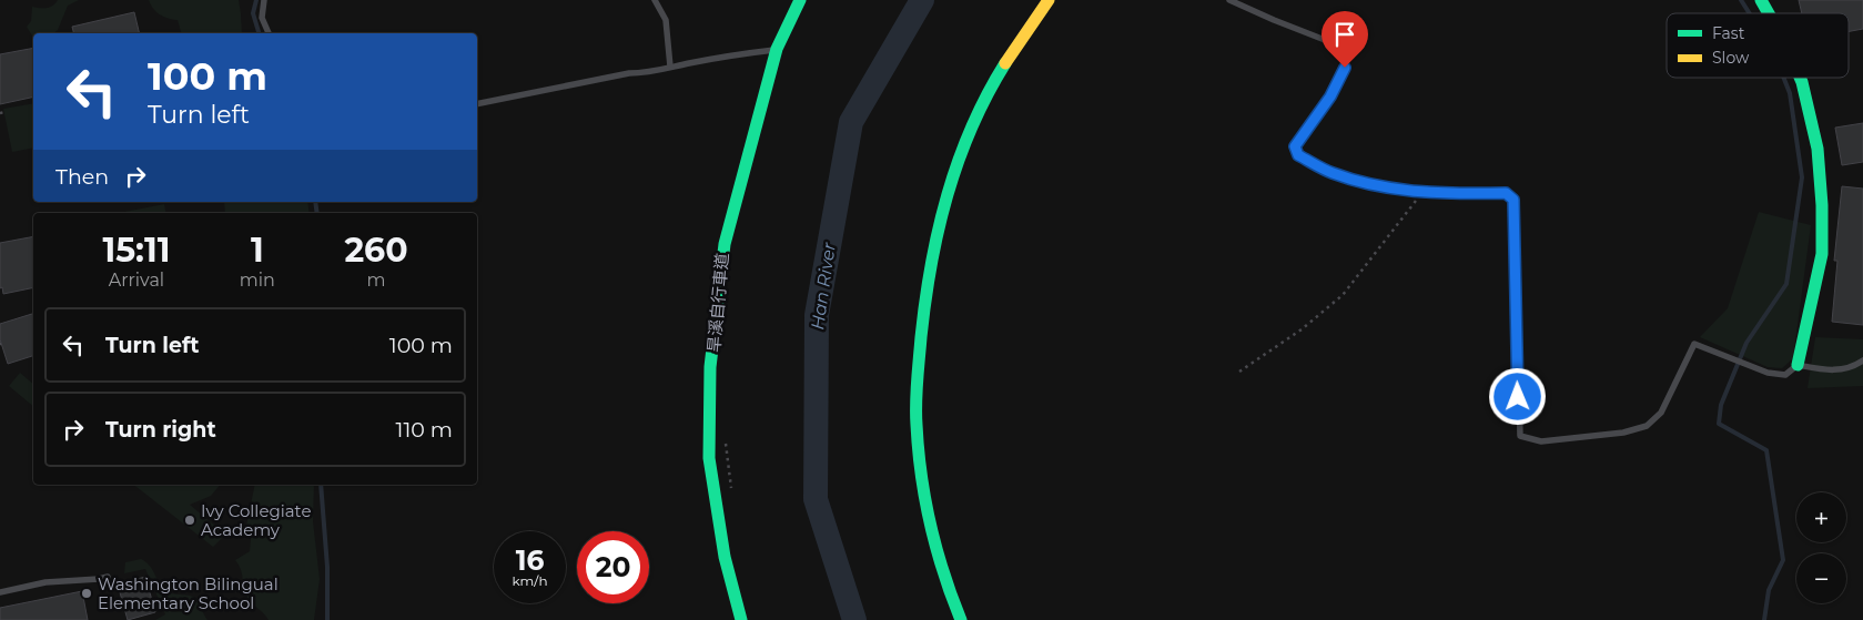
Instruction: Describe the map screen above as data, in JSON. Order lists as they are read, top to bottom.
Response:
{
  "water": ["Han River"],
  "places": ["Ivy Collegiate Academy", "Washington Bilingual Elementary School"],
  "legend": ["Fast", "Slow"],
  "page": {
    "turn": ["100 m", "Turn left"],
    "then": "Then",
    "eta": [
      "15:11",
      "Arrival",
      "1",
      "min",
      "260",
      "m"
    ],
    "list": [
      {
        "name": "Turn left",
        "value": "100 m"
      },
      {
        "name": "Turn right",
        "value": "110 m"
      }
    ],
    "map_buttons": ["+", "−"],
    "speed": "16 km/h",
    "limit": "20"
  }
}
